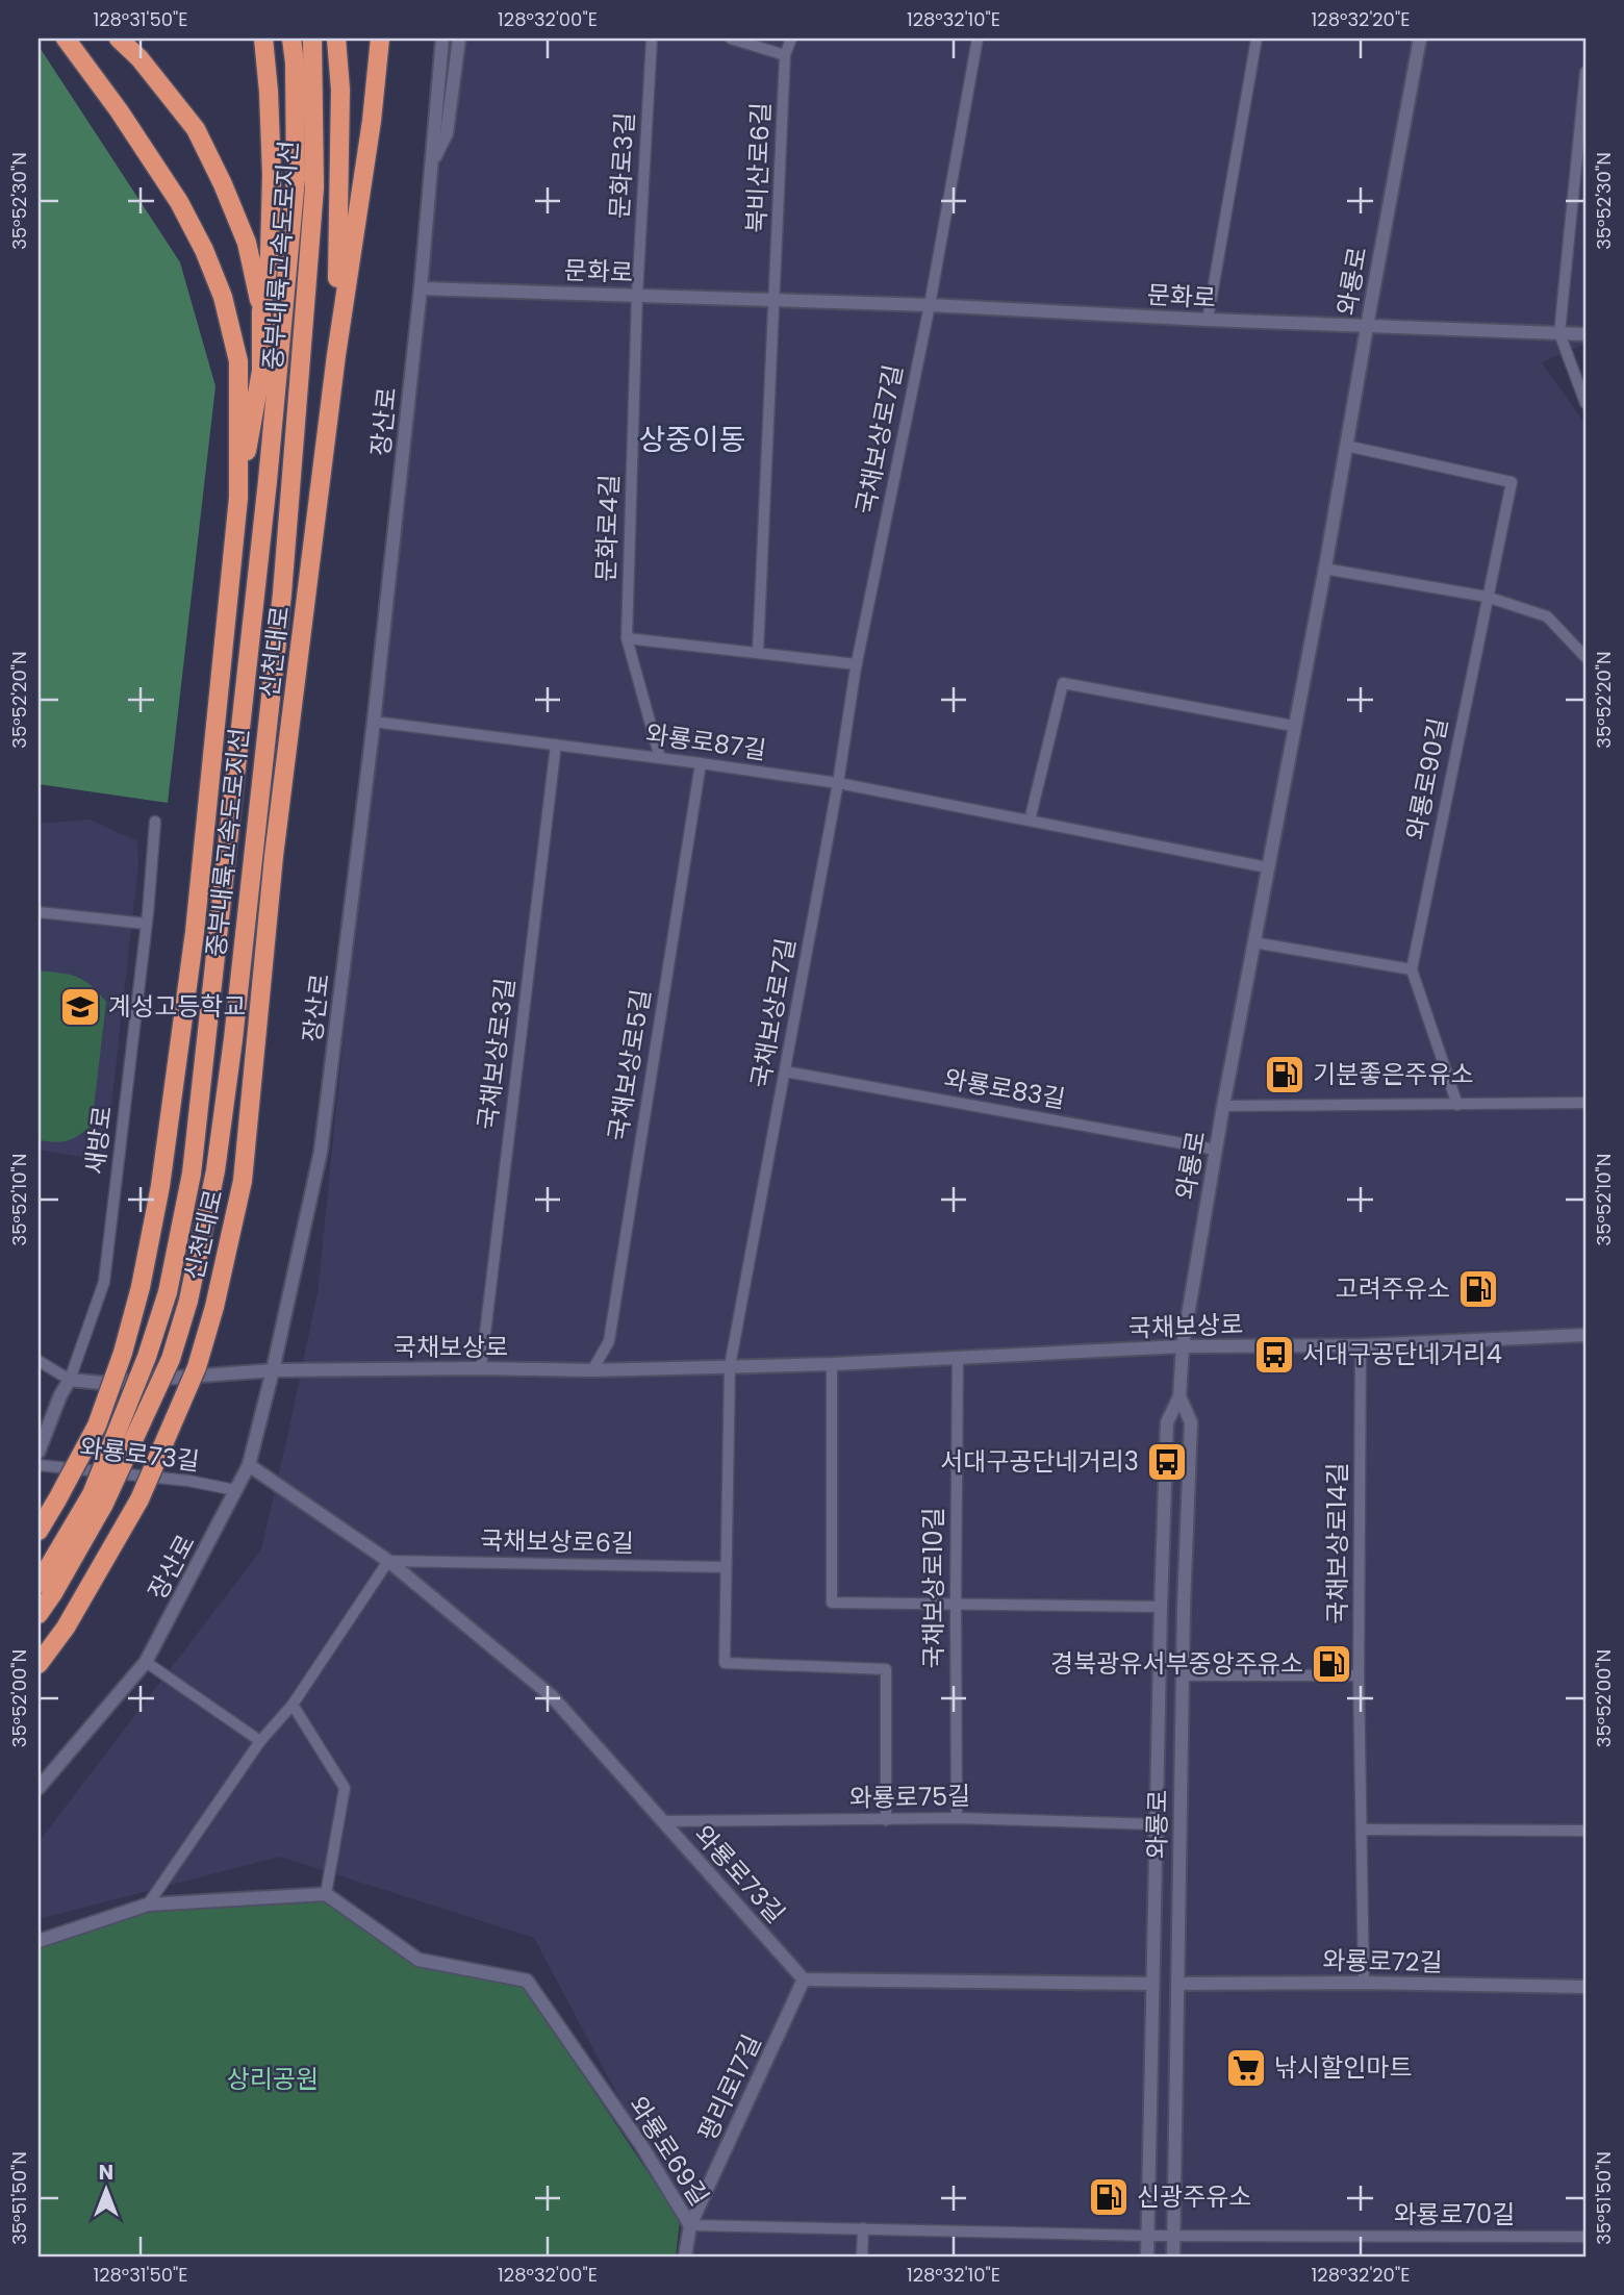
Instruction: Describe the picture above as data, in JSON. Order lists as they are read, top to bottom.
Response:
{
  "streets": {
    "highway": ["중부내륙고속도로지선", "신천대로"],
    "main road": [
      "문화로",
      "와룡로",
      "장산로",
      "새방로",
      "국채보상로",
      "와룡로73길",
      "와룡로72길",
      "평리로17길",
      "와룡로69길"
    ],
    "street": [
      "문화로3길",
      "북비산로6길",
      "국채보상로7길",
      "문화로4길",
      "와룡로87길",
      "와룡로90길",
      "국채보상로3길",
      "국채보상로5길",
      "와룡로83길",
      "국채보상로6길",
      "국채보상로14길",
      "국채보상로10길",
      "와룡로75길",
      "와룡로70길"
    ]
  },
  "crossings": [
    ["문화로3길", "문화로"],
    ["문화로3길", "문화로4길"],
    ["북비산로6길", "문화로"],
    ["문화로", "와룡로"],
    ["문화로", "장산로"],
    ["문화로", "국채보상로7길"],
    ["문화로", "문화로4길"],
    ["와룡로", "와룡로87길"],
    ["와룡로", "와룡로90길"],
    ["와룡로", "와룡로83길"],
    ["와룡로", "국채보상로"],
    ["와룡로", "와룡로75길"],
    ["와룡로", "와룡로72길"],
    ["와룡로", "와룡로69길"],
    ["와룡로", "와룡로70길"],
    ["장산로", "와룡로87길"],
    ["장산로", "국채보상로"],
    ["장산로", "와룡로73길"],
    ["국채보상로7길", "와룡로87길"],
    ["국채보상로7길", "와룡로83길"],
    ["국채보상로7길", "국채보상로"],
    ["문화로4길", "와룡로87길"],
    ["와룡로87길", "국채보상로3길"],
    ["와룡로87길", "국채보상로5길"],
    ["국채보상로3길", "국채보상로"],
    ["국채보상로5길", "국채보상로"],
    ["새방로", "국채보상로"],
    ["국채보상로", "국채보상로14길"],
    ["국채보상로", "국채보상로10길"],
    ["와룡로73길", "국채보상로6길"],
    ["와룡로73길", "와룡로75길"],
    ["와룡로73길", "평리로17길"],
    ["국채보상로14길", "와룡로72길"],
    ["국채보상로10길", "와룡로75길"],
    ["평리로17길", "와룡로69길"],
    ["와룡로69길", "와룡로70길"]
  ],
  "districts": ["상중이동"],
  "parks": ["상리공원"],
  "places": {
    "school or university": ["계성고등학교"],
    "fuel station": [
      "기분좋은주유소",
      "고려주유소",
      "경북광유서부중앙주유소",
      "신광주유소"
    ],
    "bus stop": ["서대구공단네거리4", "서대구공단네거리3"],
    "supermarket": ["낚시할인마트"]
  },
  "north": "top",
  "coordinates": [
    "128°31'50\"E",
    "128°32'00\"E",
    "128°32'10\"E",
    "128°32'20\"E",
    "35°52'30\"N",
    "35°52'20\"N",
    "35°52'10\"N",
    "35°52'00\"N",
    "35°51'50\"N"
  ]
}
